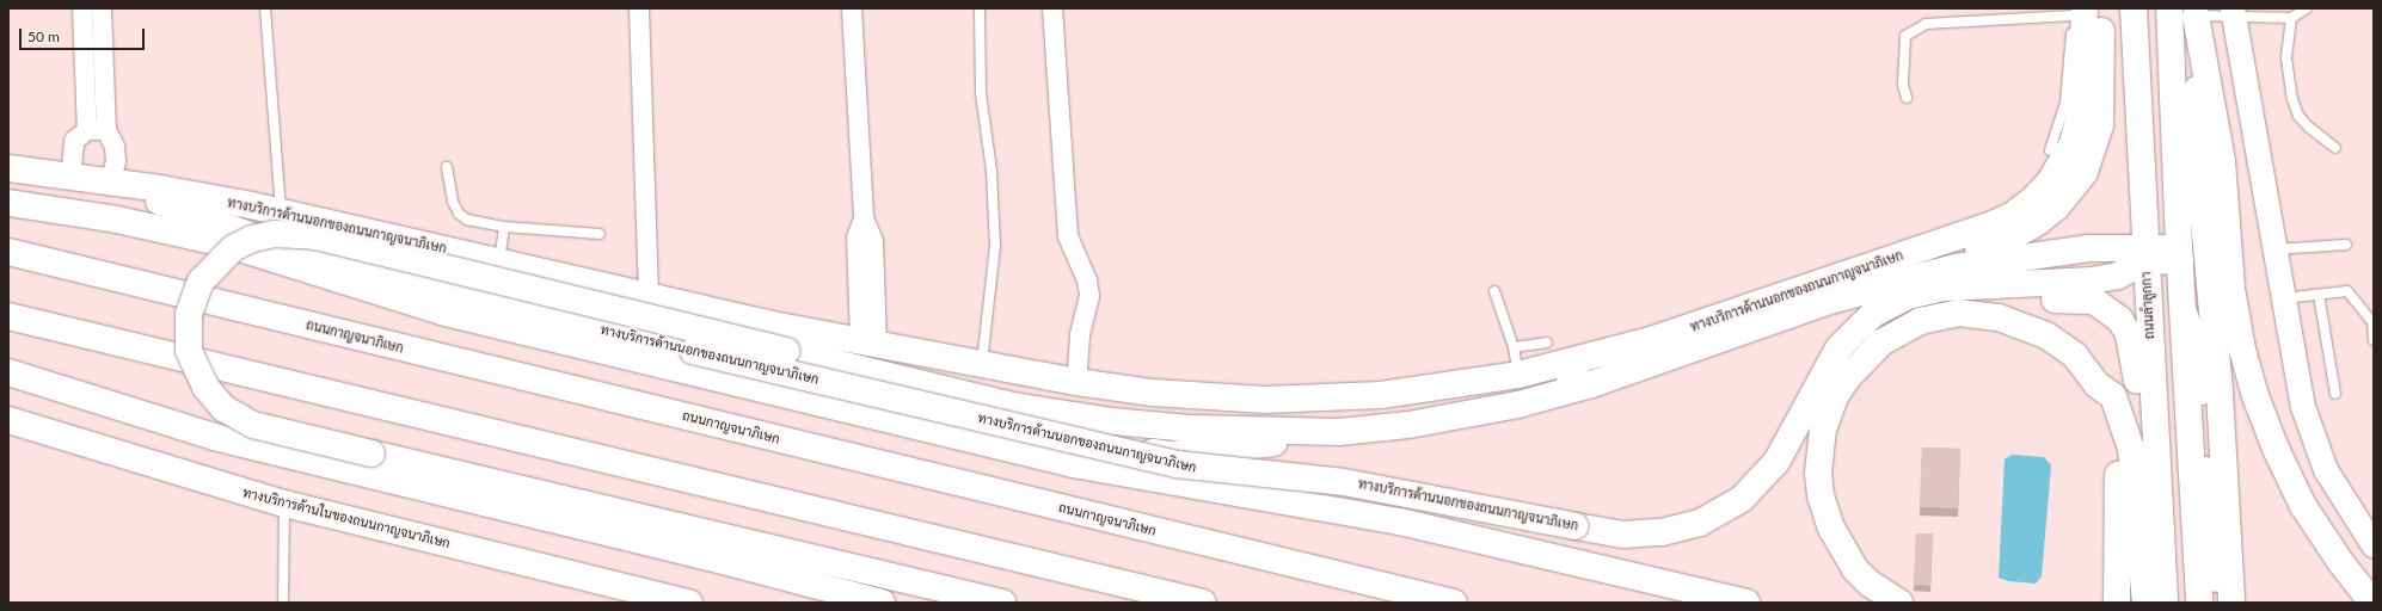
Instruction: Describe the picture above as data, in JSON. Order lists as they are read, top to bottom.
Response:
{
  "streets": {
    "main road": [
      "ทางบริการด้านนอกของถนนกาญจนาภิเษก",
      "ถนนลำลูกกา",
      "ถนนกาญจนาภิเษก",
      "ทางบริการด้านในของถนนกาญจนาภิเษก"
    ]
  },
  "crossings": [
    ["ทางบริการด้านนอกของถนนกาญจนาภิเษก", "ถนนลำลูกกา"]
  ],
  "scale_bar": "50 m"
}
